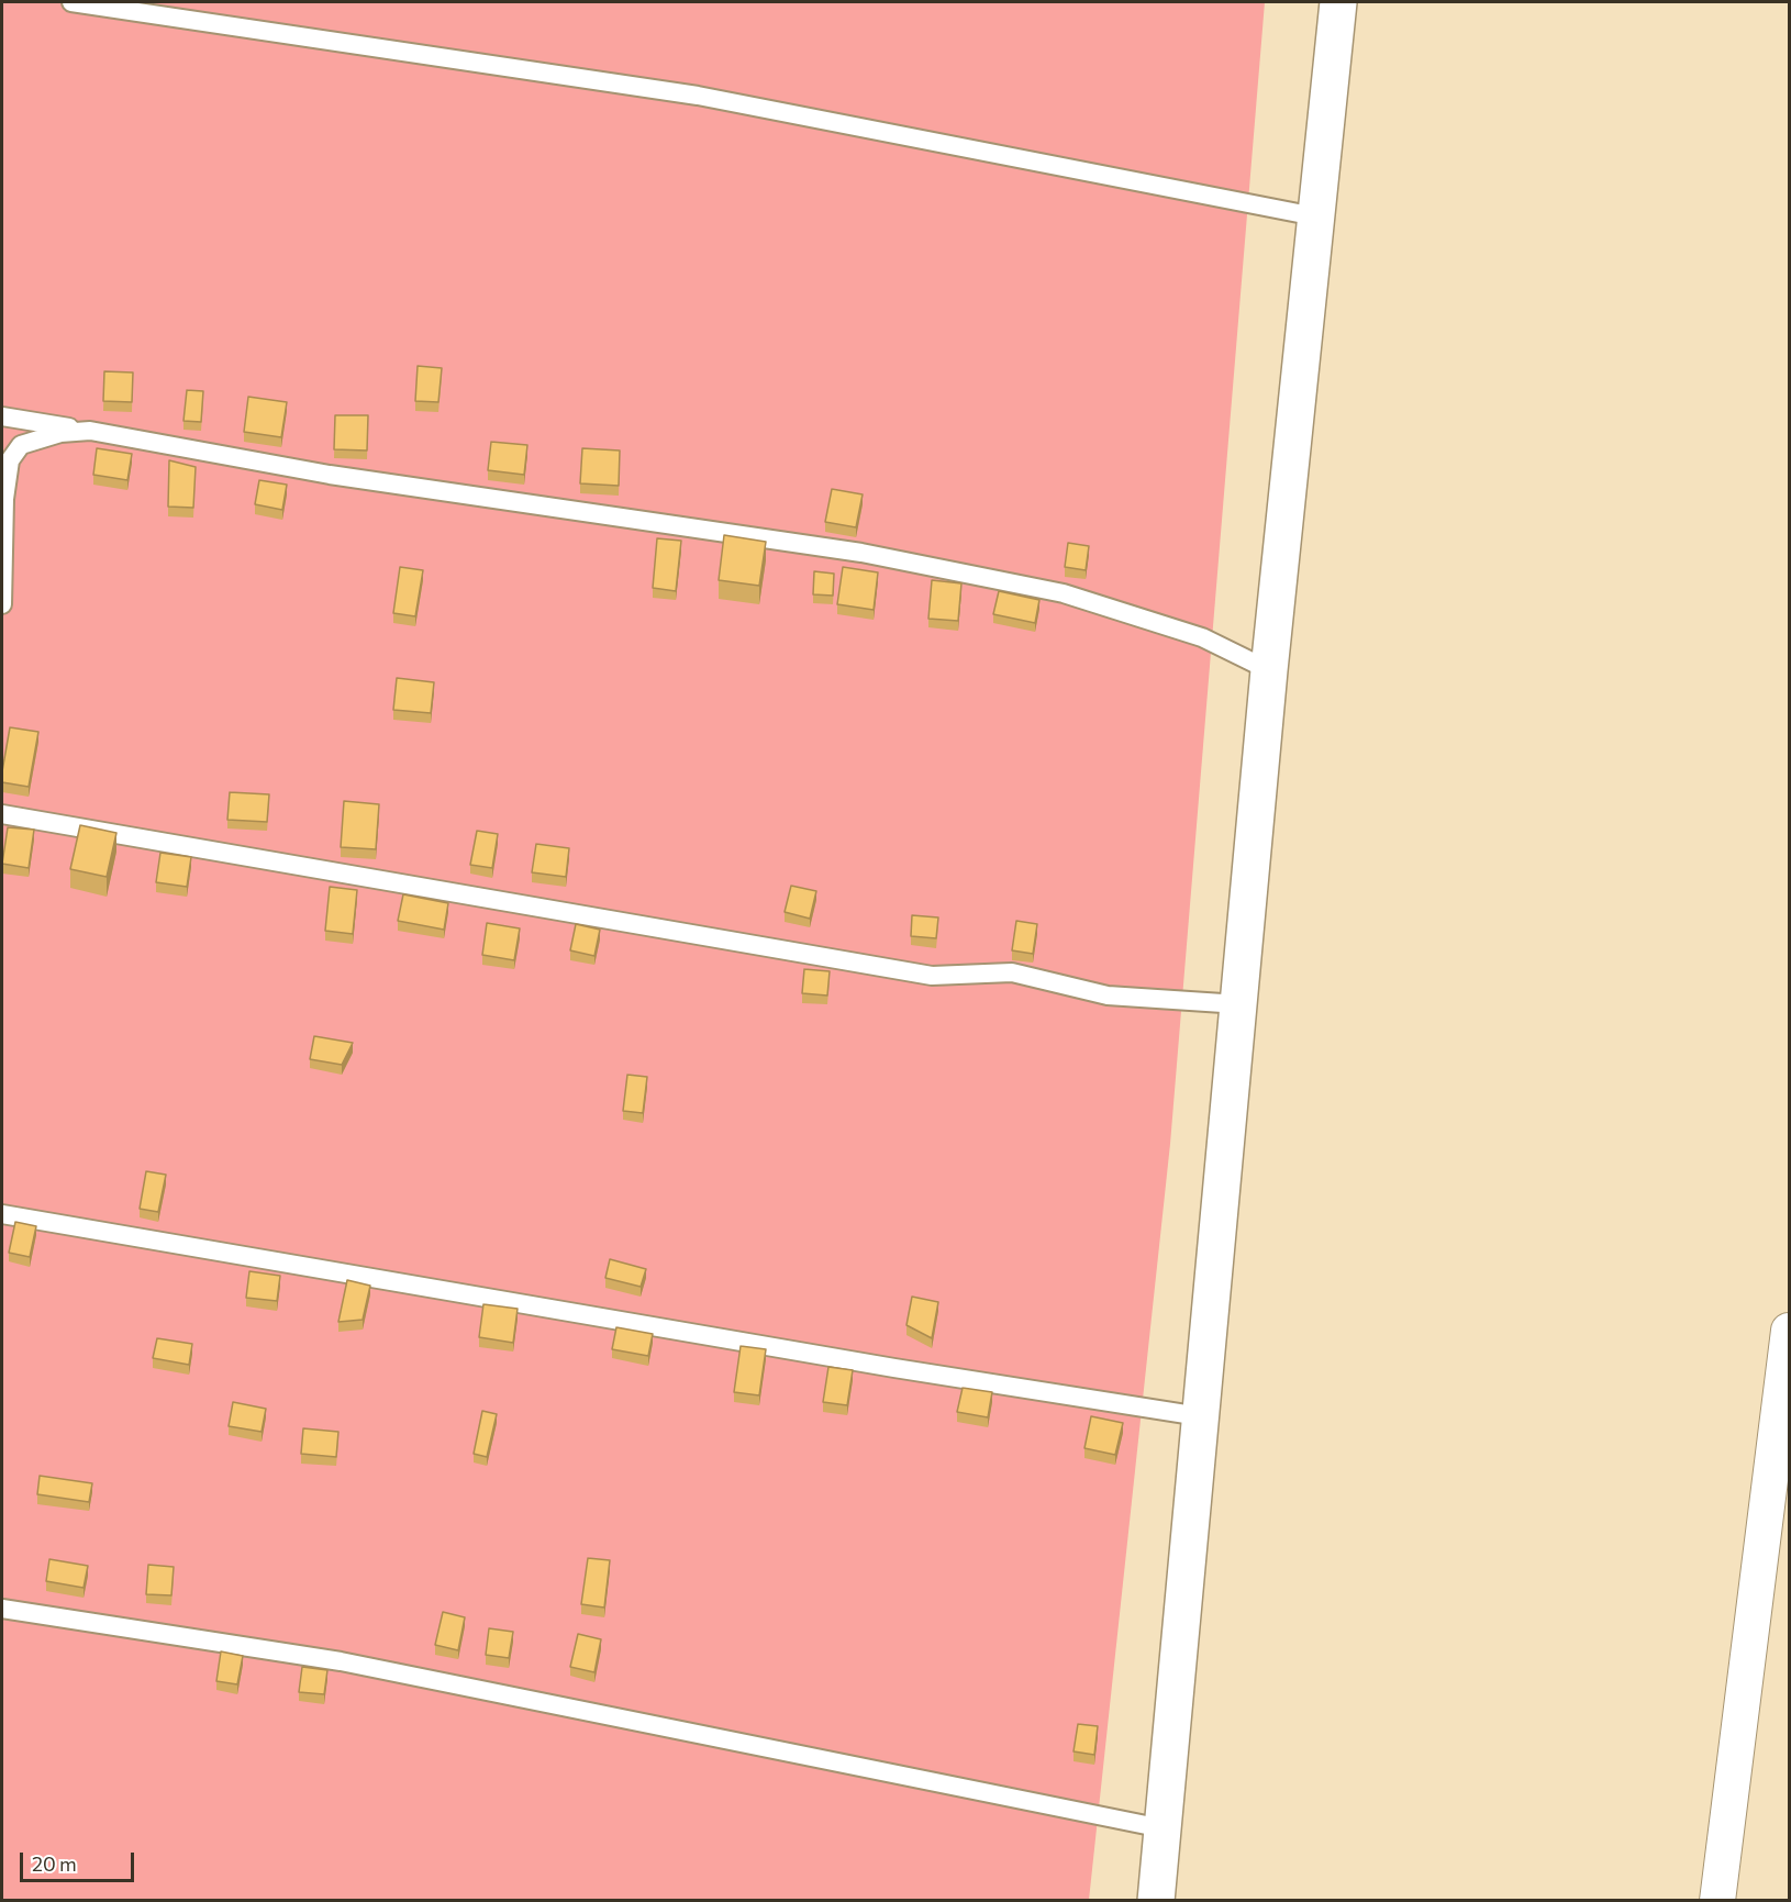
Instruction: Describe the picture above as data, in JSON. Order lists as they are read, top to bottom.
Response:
{
  "scale_bar": "20 m"
}
